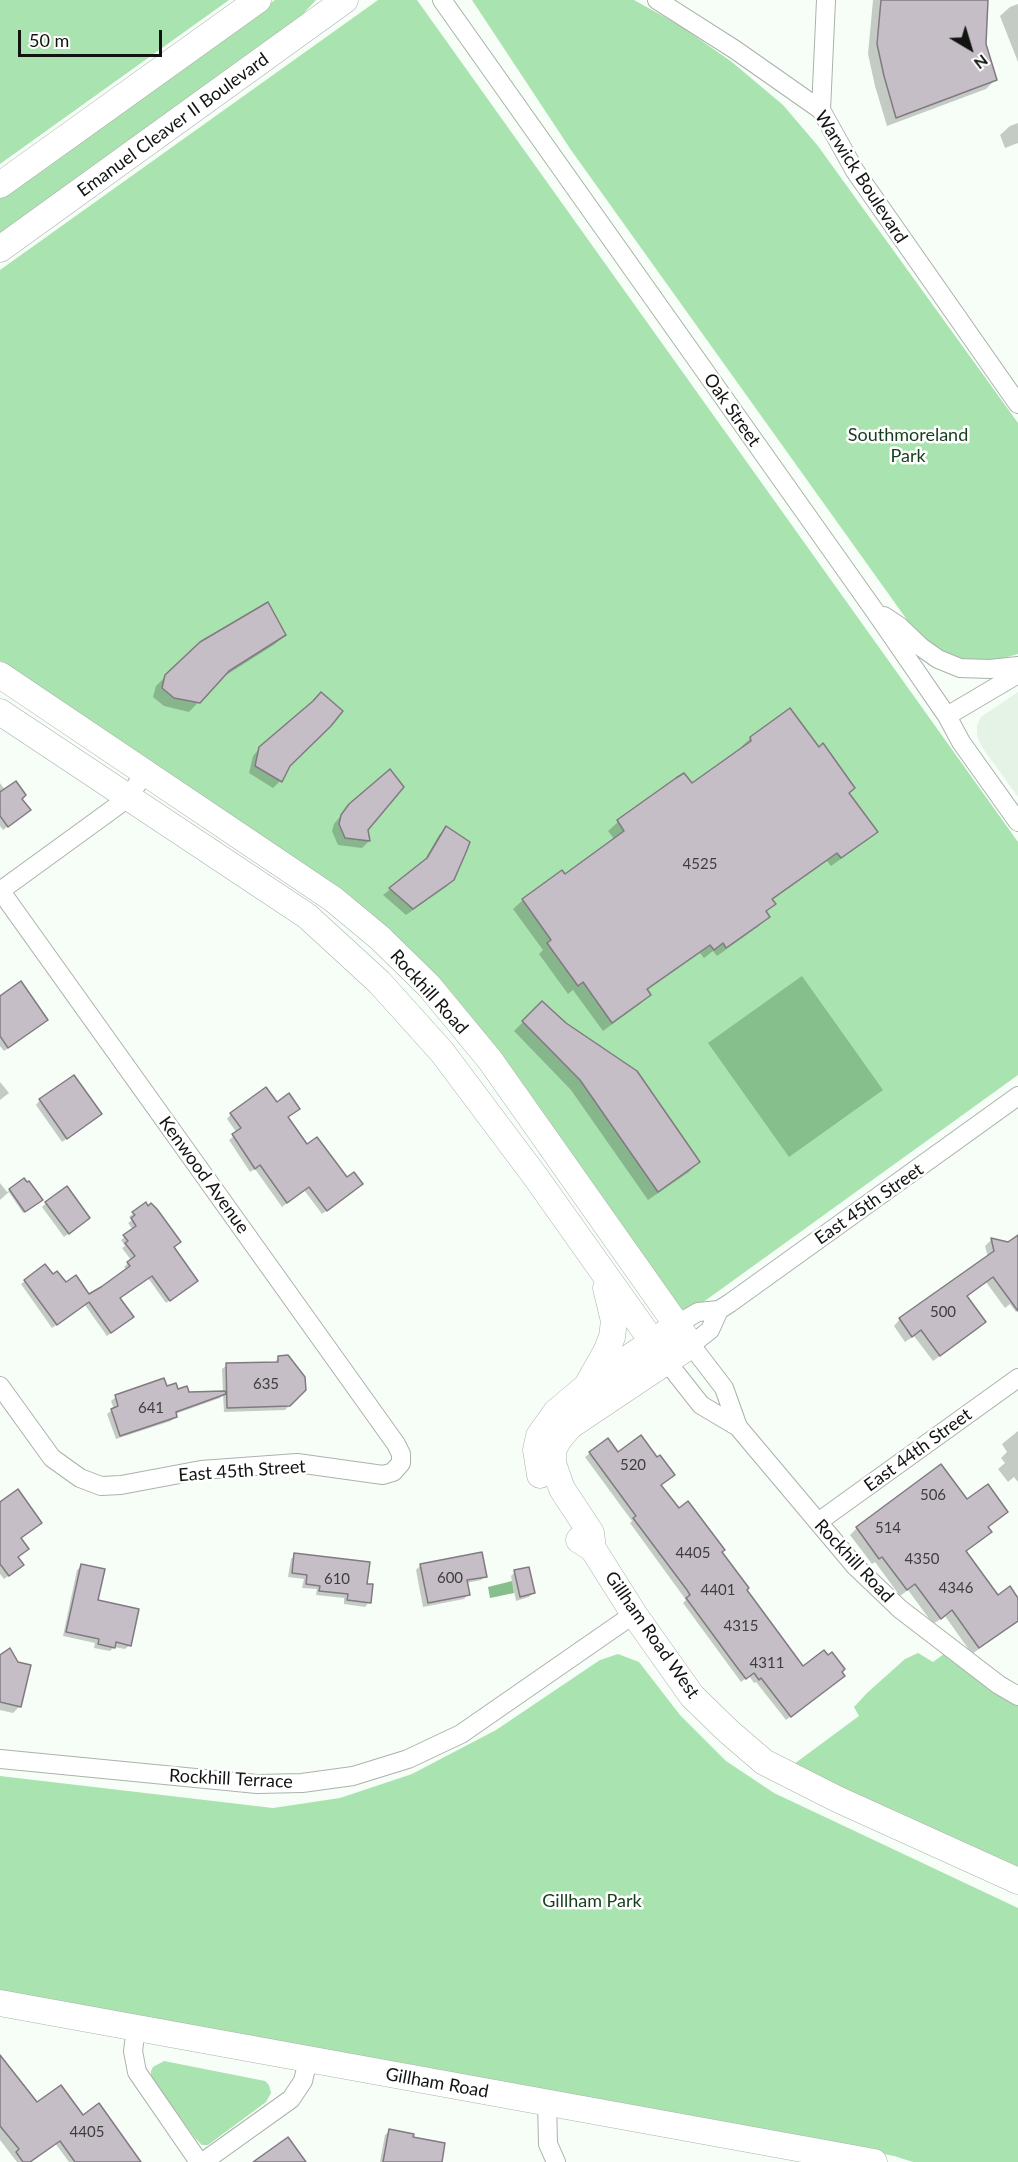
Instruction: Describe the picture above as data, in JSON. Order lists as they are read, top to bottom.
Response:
{
  "streets": {
    "main road": [
      "Emanuel Cleaver II Boulevard",
      "Rockhill Road",
      "East 45th Street",
      "Gillham Road West",
      "Gillham Road"
    ],
    "street": [
      "Warwick Boulevard",
      "Oak Street",
      "Kenwood Avenue",
      "East 44th Street",
      "Rockhill Terrace"
    ]
  },
  "crossings": [
    ["Rockhill Road", "East 45th Street"],
    ["Rockhill Road", "East 44th Street"],
    ["Kenwood Avenue", "East 45th Street"],
    ["East 45th Street", "Gillham Road West"],
    ["Gillham Road West", "Rockhill Terrace"]
  ],
  "parks": ["Southmoreland Park", "Gillham Park"],
  "house_numbers": [
    "4525",
    "500",
    "635",
    "641",
    "520",
    "506",
    "514",
    "4405",
    "4350",
    "600",
    "610",
    "4346",
    "4401",
    "4315",
    "4311",
    "4405"
  ],
  "scale_bar": "50 m",
  "north": "bottom right"
}
